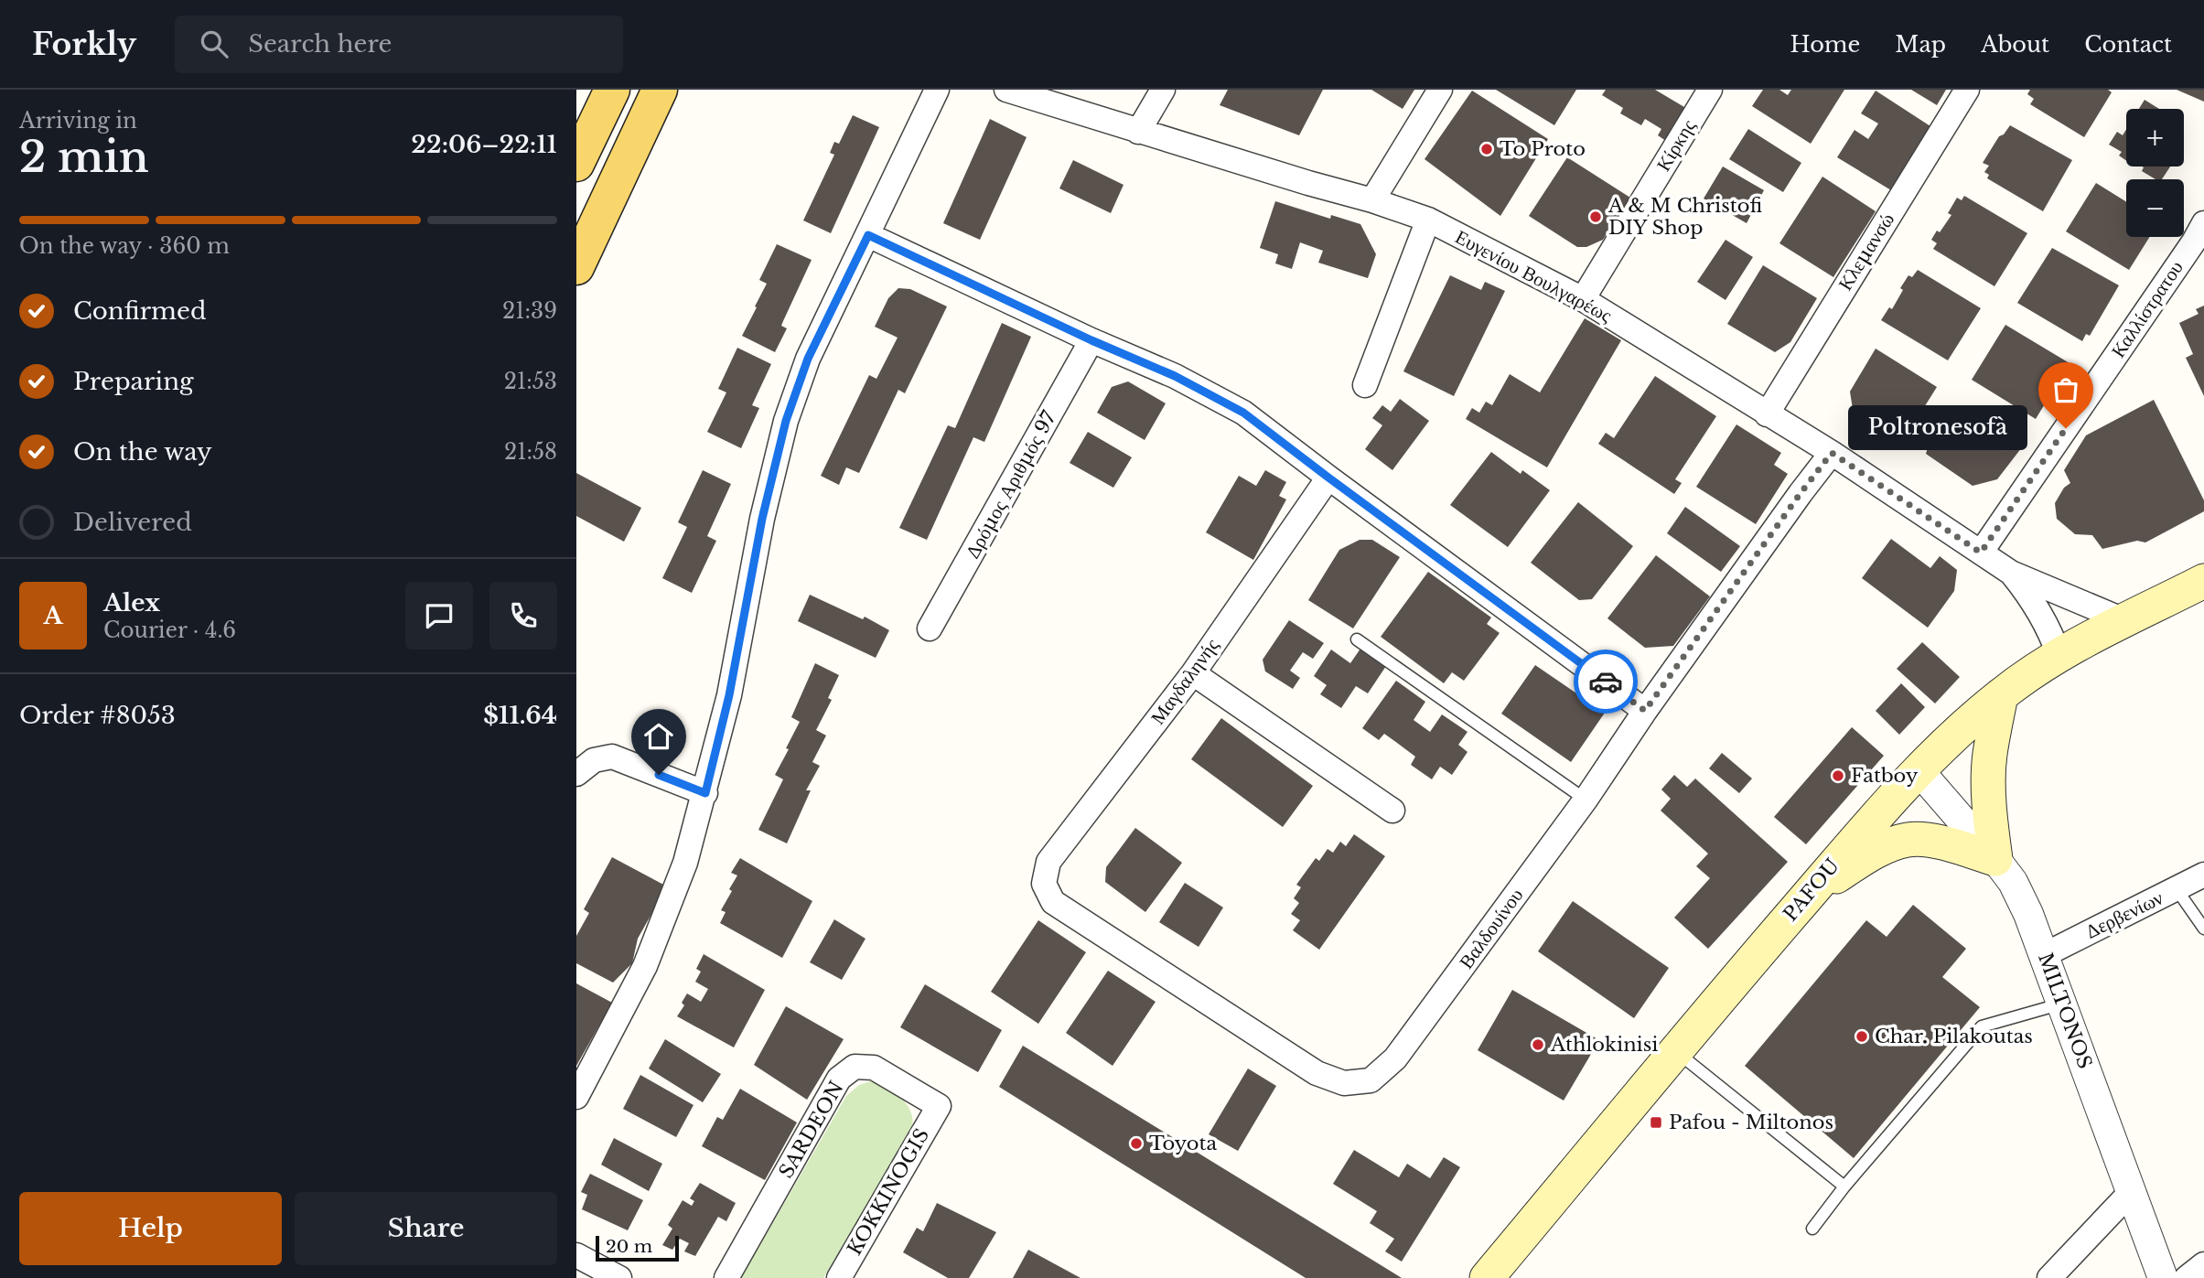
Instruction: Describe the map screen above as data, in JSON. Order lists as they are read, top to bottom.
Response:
{
  "streets": {
    "main road": ["PAFOU"],
    "street": [
      "Κίρκης",
      "Κλεμανσώ",
      "Ευγενίου Βουλγαρέως",
      "Καλλίστρατου",
      "Δρόμος Αριθμός 97",
      "Μαγδαληνής",
      "Δερβενίων",
      "Βαλδουίνου",
      "MILTONOS",
      "SARDEON",
      "KOKKINOGIS"
    ]
  },
  "crossings": [
    ["Κίρκης", "Ευγενίου Βουλγαρέως"],
    ["Κλεμανσώ", "Ευγενίου Βουλγαρέως"],
    ["Ευγενίου Βουλγαρέως", "Καλλίστρατου"],
    ["Ευγενίου Βουλγαρέως", "PAFOU"],
    ["Ευγενίου Βουλγαρέως", "Βαλδουίνου"],
    ["Μαγδαληνής", "Βαλδουίνου"],
    ["PAFOU", "MILTONOS"],
    ["Δερβενίων", "MILTONOS"],
    ["SARDEON", "KOKKINOGIS"]
  ],
  "places": {
    "other": [
      "To Proto",
      "A & M Christofi DIY Shop",
      "Poltronesofà",
      "Fatboy",
      "Char. Pilakoutas",
      "Athlokinisi",
      "Toyota"
    ],
    "transit": ["Pafou - Miltonos"]
  },
  "scale_bar": "20 m",
  "page": {
    "header": "Forkly",
    "search": "Search here",
    "nav": [
      "Home",
      "Map",
      "About",
      "Contact"
    ],
    "heading": ["2 min", "Arriving in", "22:06–22:11"],
    "panel": [
      "Alex",
      "Courier · 4.6",
      "Order #8053",
      "$11.64"
    ],
    "map_buttons": ["+", "−"],
    "bar": "On the way · 360 m",
    "list": [
      ["Confirmed", "21:39"],
      ["Preparing", "21:53"],
      ["On the way", "21:58"],
      "Delivered"
    ],
    "bubble": "Poltronesofà",
    "round": "A",
    "buttons": ["Help", "Share"],
    "scale": "20 m"
  }
}
